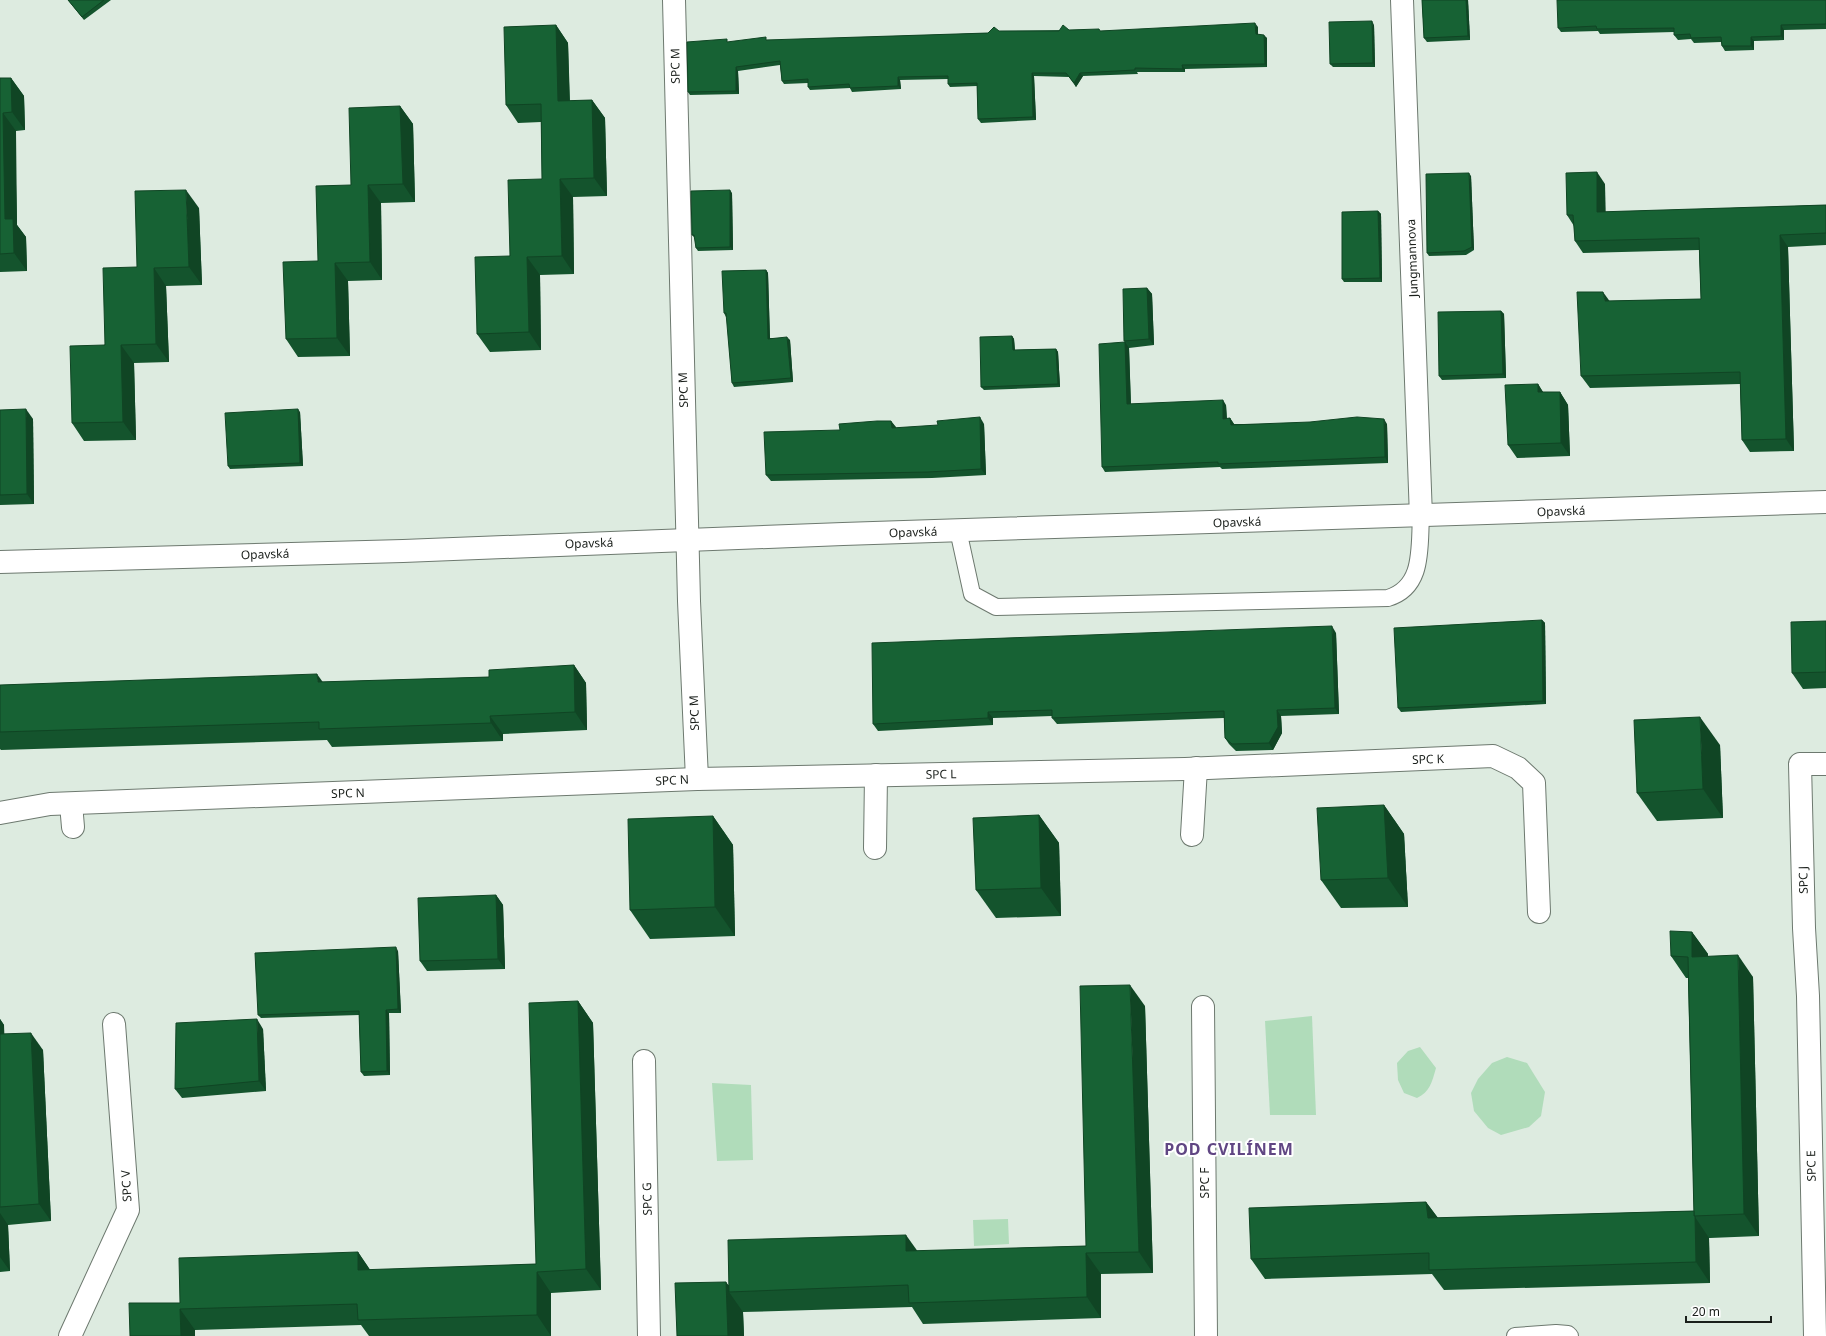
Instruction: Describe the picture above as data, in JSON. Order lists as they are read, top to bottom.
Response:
{
  "streets": {
    "street": [
      "SPC M",
      "Jungmannova",
      "Opavská",
      "SPC K",
      "SPC L",
      "SPC N",
      "SPC J",
      "SPC E",
      "SPC F",
      "SPC V",
      "SPC G"
    ]
  },
  "crossings": [
    ["SPC M", "Opavská"],
    ["SPC M", "SPC L"],
    ["SPC M", "SPC N"],
    ["Jungmannova", "Opavská"],
    ["SPC K", "SPC L"],
    ["SPC L", "SPC N"],
    ["SPC J", "SPC E"]
  ],
  "districts": ["POD CVILÍNEM"],
  "scale_bar": "20 m"
}
